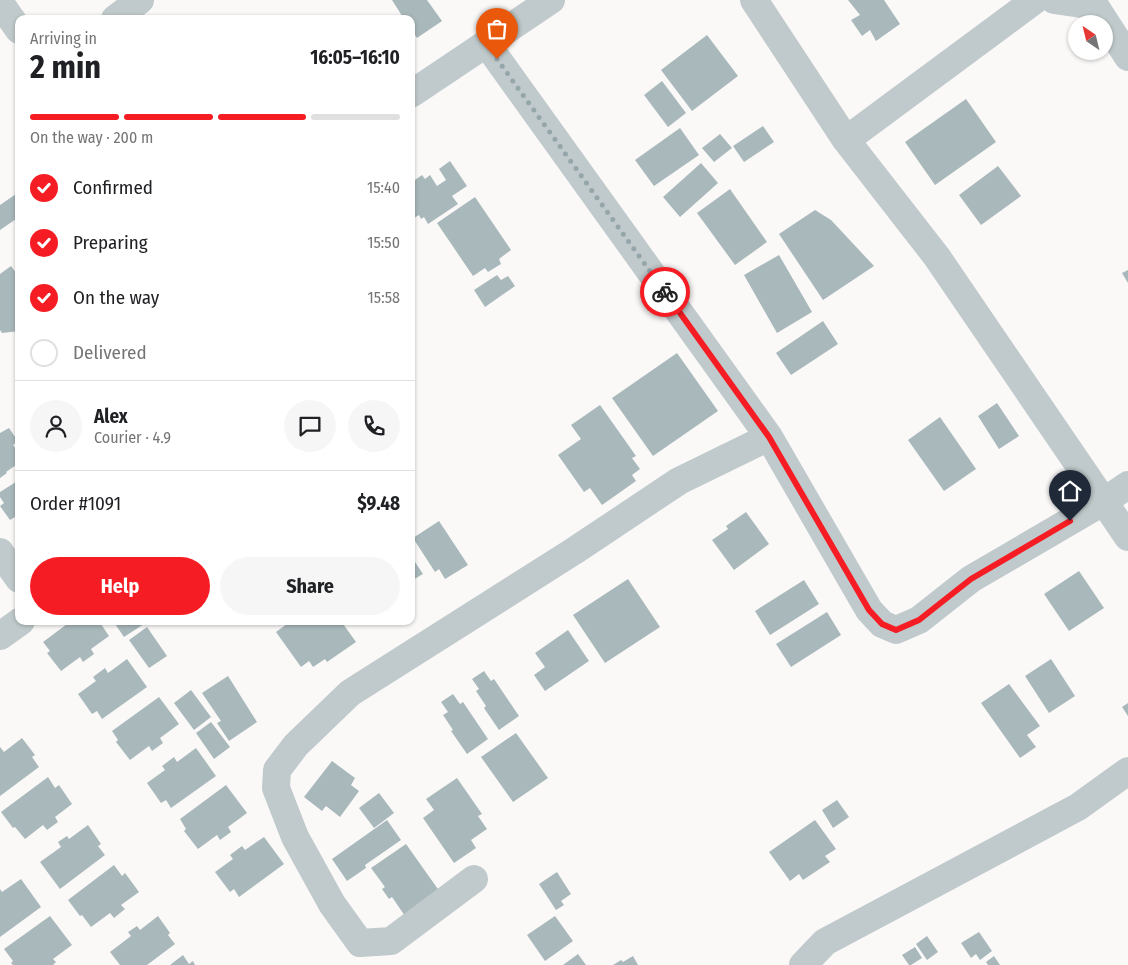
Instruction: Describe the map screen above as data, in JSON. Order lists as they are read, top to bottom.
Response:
{
  "north": "top left",
  "page": {
    "heading": ["2 min", "Arriving in", "16:05–16:10"],
    "panel": [
      "Alex",
      "Courier · 4.9",
      "Order #1091",
      "$9.48"
    ],
    "bar": "On the way · 200 m",
    "list": [
      ["Confirmed", "15:40"],
      ["Preparing", "15:50"],
      ["On the way", "15:58"],
      "Delivered"
    ],
    "buttons": ["Help", "Share"]
  }
}
